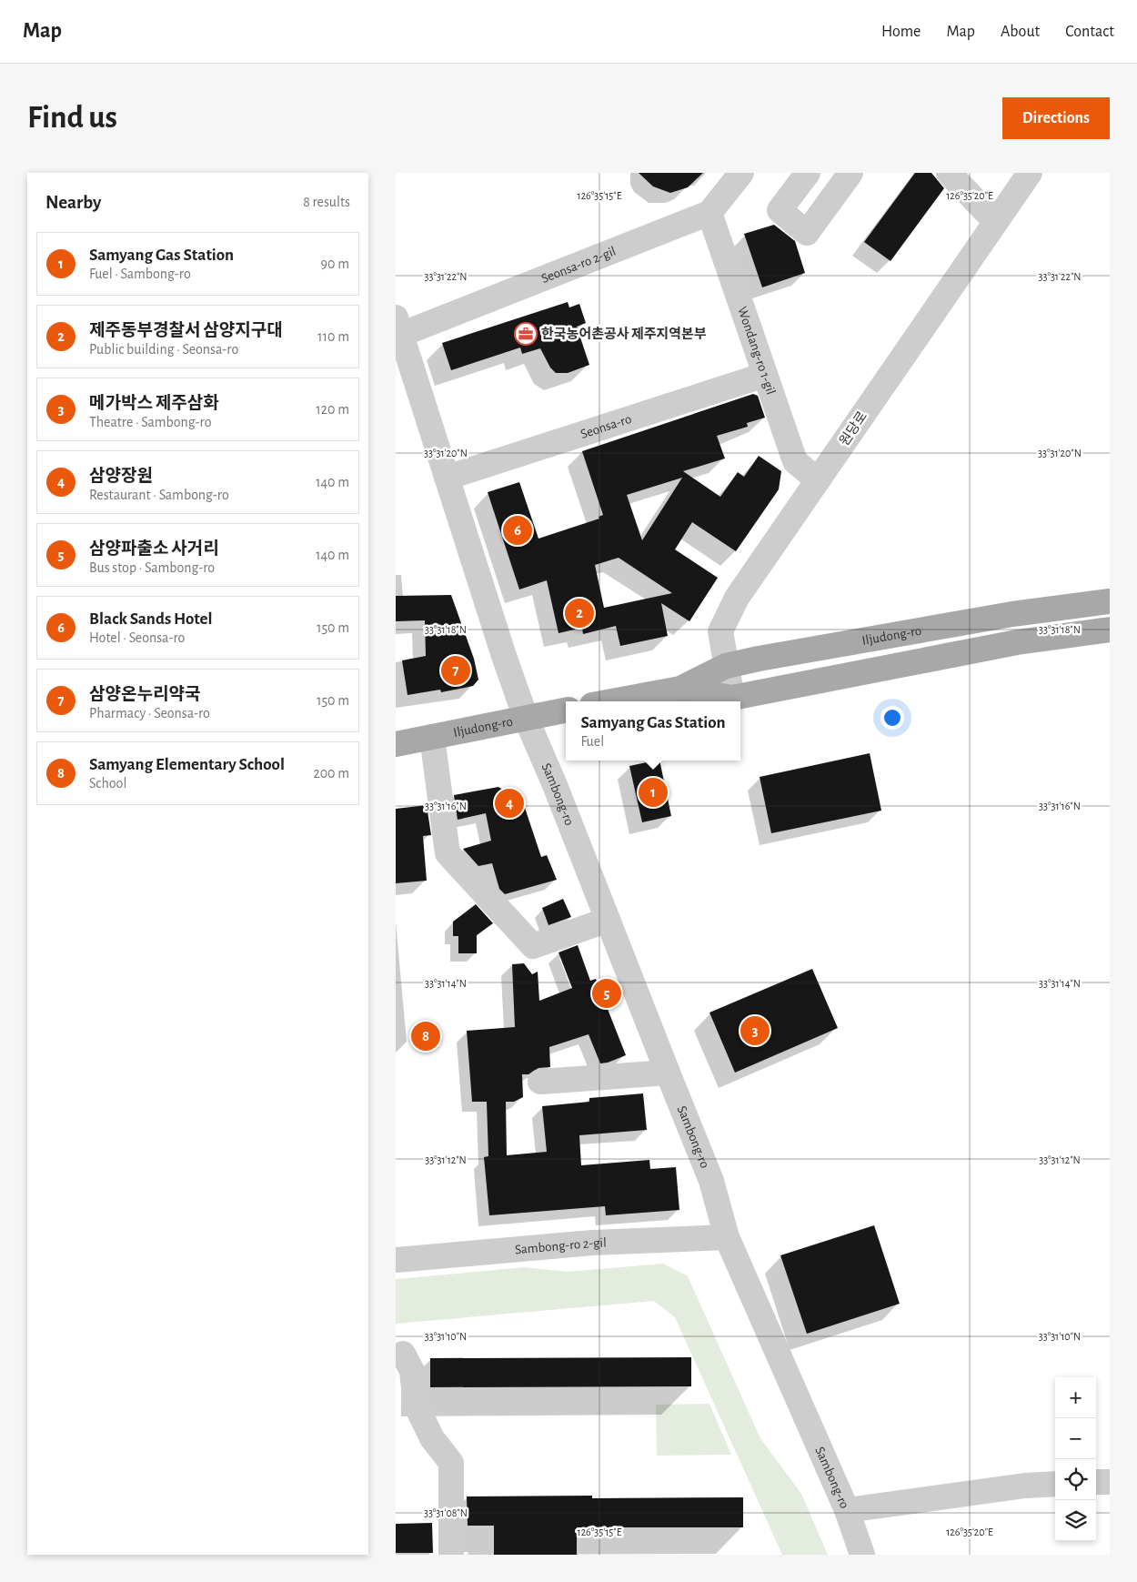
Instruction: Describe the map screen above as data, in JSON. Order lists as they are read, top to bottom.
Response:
{
  "streets": {
    "main road": ["Iljudong-ro"],
    "street": [
      "Seonsa-ro 2-gil",
      "Wondang-ro 1-gil",
      "Seonsa-ro",
      "원당로",
      "Sambong-ro",
      "Sambong-ro 2-gil"
    ]
  },
  "crossings": [
    ["Seonsa-ro 2-gil", "Wondang-ro 1-gil"],
    ["Wondang-ro 1-gil", "Seonsa-ro"],
    ["Wondang-ro 1-gil", "원당로"],
    ["원당로", "Iljudong-ro"],
    ["Iljudong-ro", "Sambong-ro"],
    ["Sambong-ro", "Sambong-ro 2-gil"]
  ],
  "places": {
    "office": ["한국농어촌공사 제주지역본부"]
  },
  "page": {
    "header": "Map",
    "nav": [
      "Home",
      "Map",
      "About",
      "Contact"
    ],
    "buttons": "Directions",
    "title": "Find us",
    "heading": ["Nearby", "8 results"],
    "list": [
      {
        "mark": "1",
        "name": "Samyang Gas Station",
        "note": "Fuel · Sambong-ro",
        "value": "90 m"
      },
      {
        "mark": "2",
        "name": "제주동부경찰서 삼양지구대",
        "note": "Public building · Seonsa-ro",
        "value": "110 m"
      },
      {
        "mark": "3",
        "name": "메가박스 제주삼화",
        "note": "Theatre · Sambong-ro",
        "value": "120 m"
      },
      {
        "mark": "4",
        "name": "삼양장원",
        "note": "Restaurant · Sambong-ro",
        "value": "140 m"
      },
      {
        "mark": "5",
        "name": "삼양파출소 사거리",
        "note": "Bus stop · Sambong-ro",
        "value": "140 m"
      },
      {
        "mark": "6",
        "name": "Black Sands Hotel",
        "note": "Hotel · Seonsa-ro",
        "value": "150 m"
      },
      {
        "mark": "7",
        "name": "삼양온누리약국",
        "note": "Pharmacy · Seonsa-ro",
        "value": "150 m"
      },
      {
        "mark": "8",
        "name": "Samyang Elementary School",
        "note": "School",
        "value": "200 m"
      }
    ],
    "pins": [
      "6",
      "2",
      "7",
      "1",
      "4",
      "5",
      "3",
      "8"
    ],
    "popup": ["Samyang Gas Station", "Fuel"],
    "map_buttons": ["+", "−"]
  },
  "coordinates": [
    "126°35'15\"E",
    "126°35'20\"E",
    "33°31'22\"N",
    "33°31'20\"N",
    "33°31'18\"N",
    "33°31'16\"N",
    "33°31'14\"N",
    "33°31'12\"N",
    "33°31'10\"N",
    "33°31'08\"N"
  ]
}
